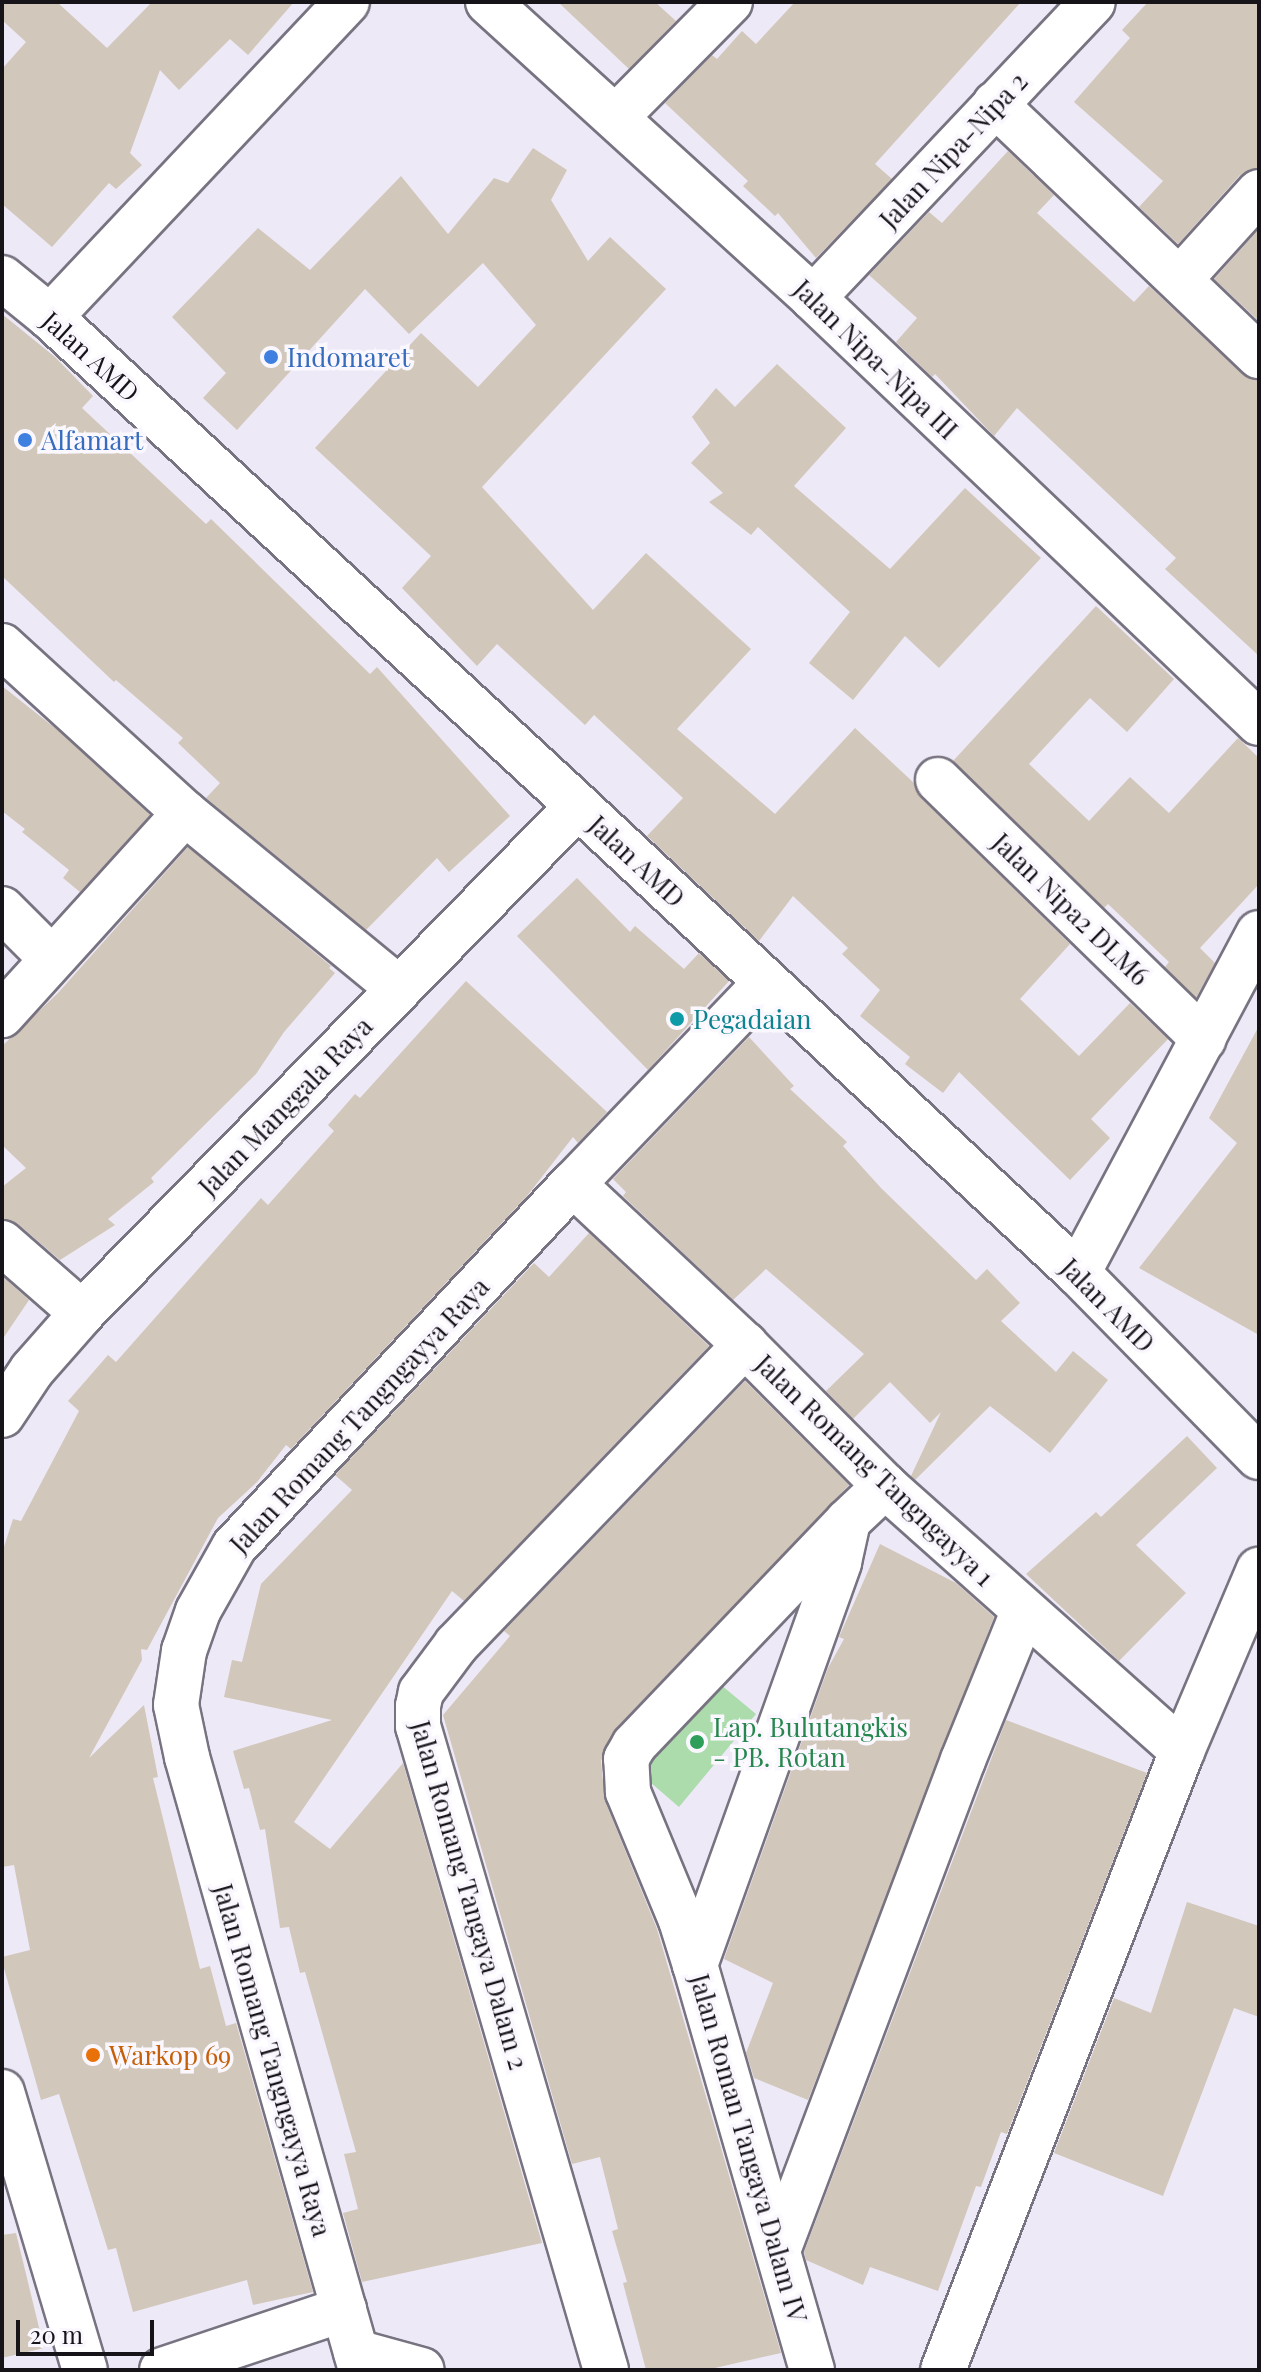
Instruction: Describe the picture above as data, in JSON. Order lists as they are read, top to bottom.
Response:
{
  "streets": {
    "street": [
      "Jalan Nipa-Nipa 2",
      "Jalan AMD",
      "Jalan Nipa-Nipa III",
      "Jalan Nipa2 DLM6",
      "Jalan Manggala Raya",
      "Jalan Romang Tangngayya Raya",
      "Jalan Romang Tangngayya 1",
      "Jalan Romang Tangaya Dalam 2",
      "Jalan Roman Tangaya Dalam IV"
    ]
  },
  "crossings": [
    ["Jalan Nipa-Nipa 2", "Jalan Nipa-Nipa III"],
    ["Jalan AMD", "Jalan Manggala Raya"],
    ["Jalan AMD", "Jalan Romang Tangngayya Raya"],
    ["Jalan Romang Tangngayya Raya", "Jalan Romang Tangngayya 1"],
    ["Jalan Romang Tangngayya 1", "Jalan Romang Tangaya Dalam 2"]
  ],
  "places": [
    "Indomaret",
    "Alfamart",
    "Pegadaian",
    "Lap. Bulutangkis - PB. Rotan",
    "Warkop 69"
  ],
  "scale_bar": "20 m"
}
